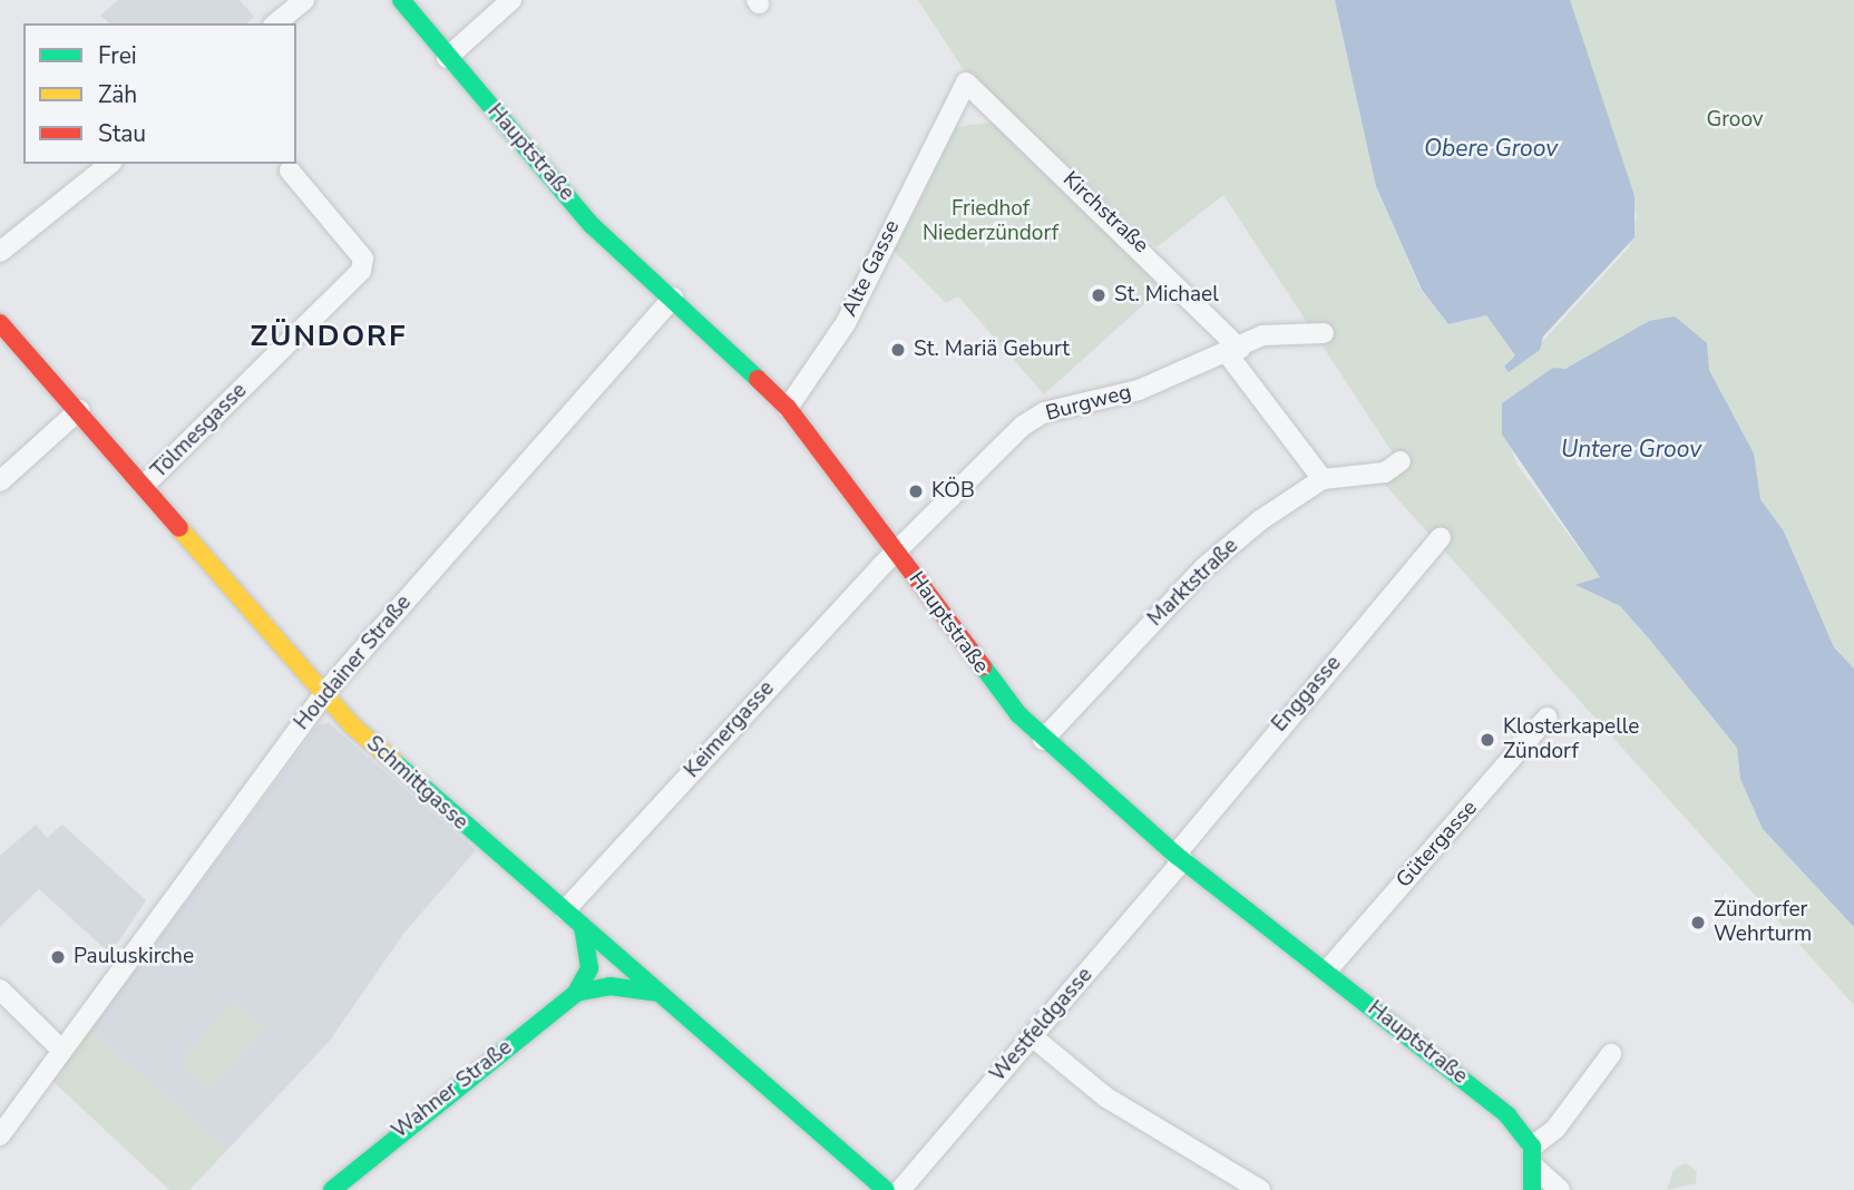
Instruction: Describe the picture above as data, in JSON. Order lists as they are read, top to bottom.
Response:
{
  "streets": {
    "main road": ["Hauptstraße", "Schmittgasse", "Wahner Straße"],
    "street": [
      "Kirchstraße",
      "Alte Gasse",
      "Burgweg",
      "Tölmesgasse",
      "Marktstraße",
      "Houdainer Straße",
      "Enggasse",
      "Keimergasse",
      "Gütergasse",
      "Westfeldgasse"
    ]
  },
  "crossings": [
    ["Hauptstraße", "Alte Gasse"],
    ["Hauptstraße", "Burgweg"],
    ["Hauptstraße", "Marktstraße"],
    ["Hauptstraße", "Houdainer Straße"],
    ["Hauptstraße", "Enggasse"],
    ["Hauptstraße", "Keimergasse"],
    ["Hauptstraße", "Gütergasse"],
    ["Hauptstraße", "Westfeldgasse"],
    ["Kirchstraße", "Alte Gasse"],
    ["Kirchstraße", "Burgweg"],
    ["Kirchstraße", "Marktstraße"],
    ["Burgweg", "Keimergasse"],
    ["Tölmesgasse", "Schmittgasse"],
    ["Houdainer Straße", "Schmittgasse"],
    ["Enggasse", "Westfeldgasse"],
    ["Keimergasse", "Schmittgasse"]
  ],
  "districts": ["ZÜNDORF"],
  "water": ["Obere Groov", "Untere Groov"],
  "parks": ["Groov", "Friedhof Niederzündorf"],
  "places": [
    "St. Michael",
    "St. Mariä Geburt",
    "KÖB",
    "Klosterkapelle Zündorf",
    "Zündorfer Wehrturm",
    "Pauluskirche"
  ],
  "legend": ["Frei", "Zäh", "Stau"]
}
